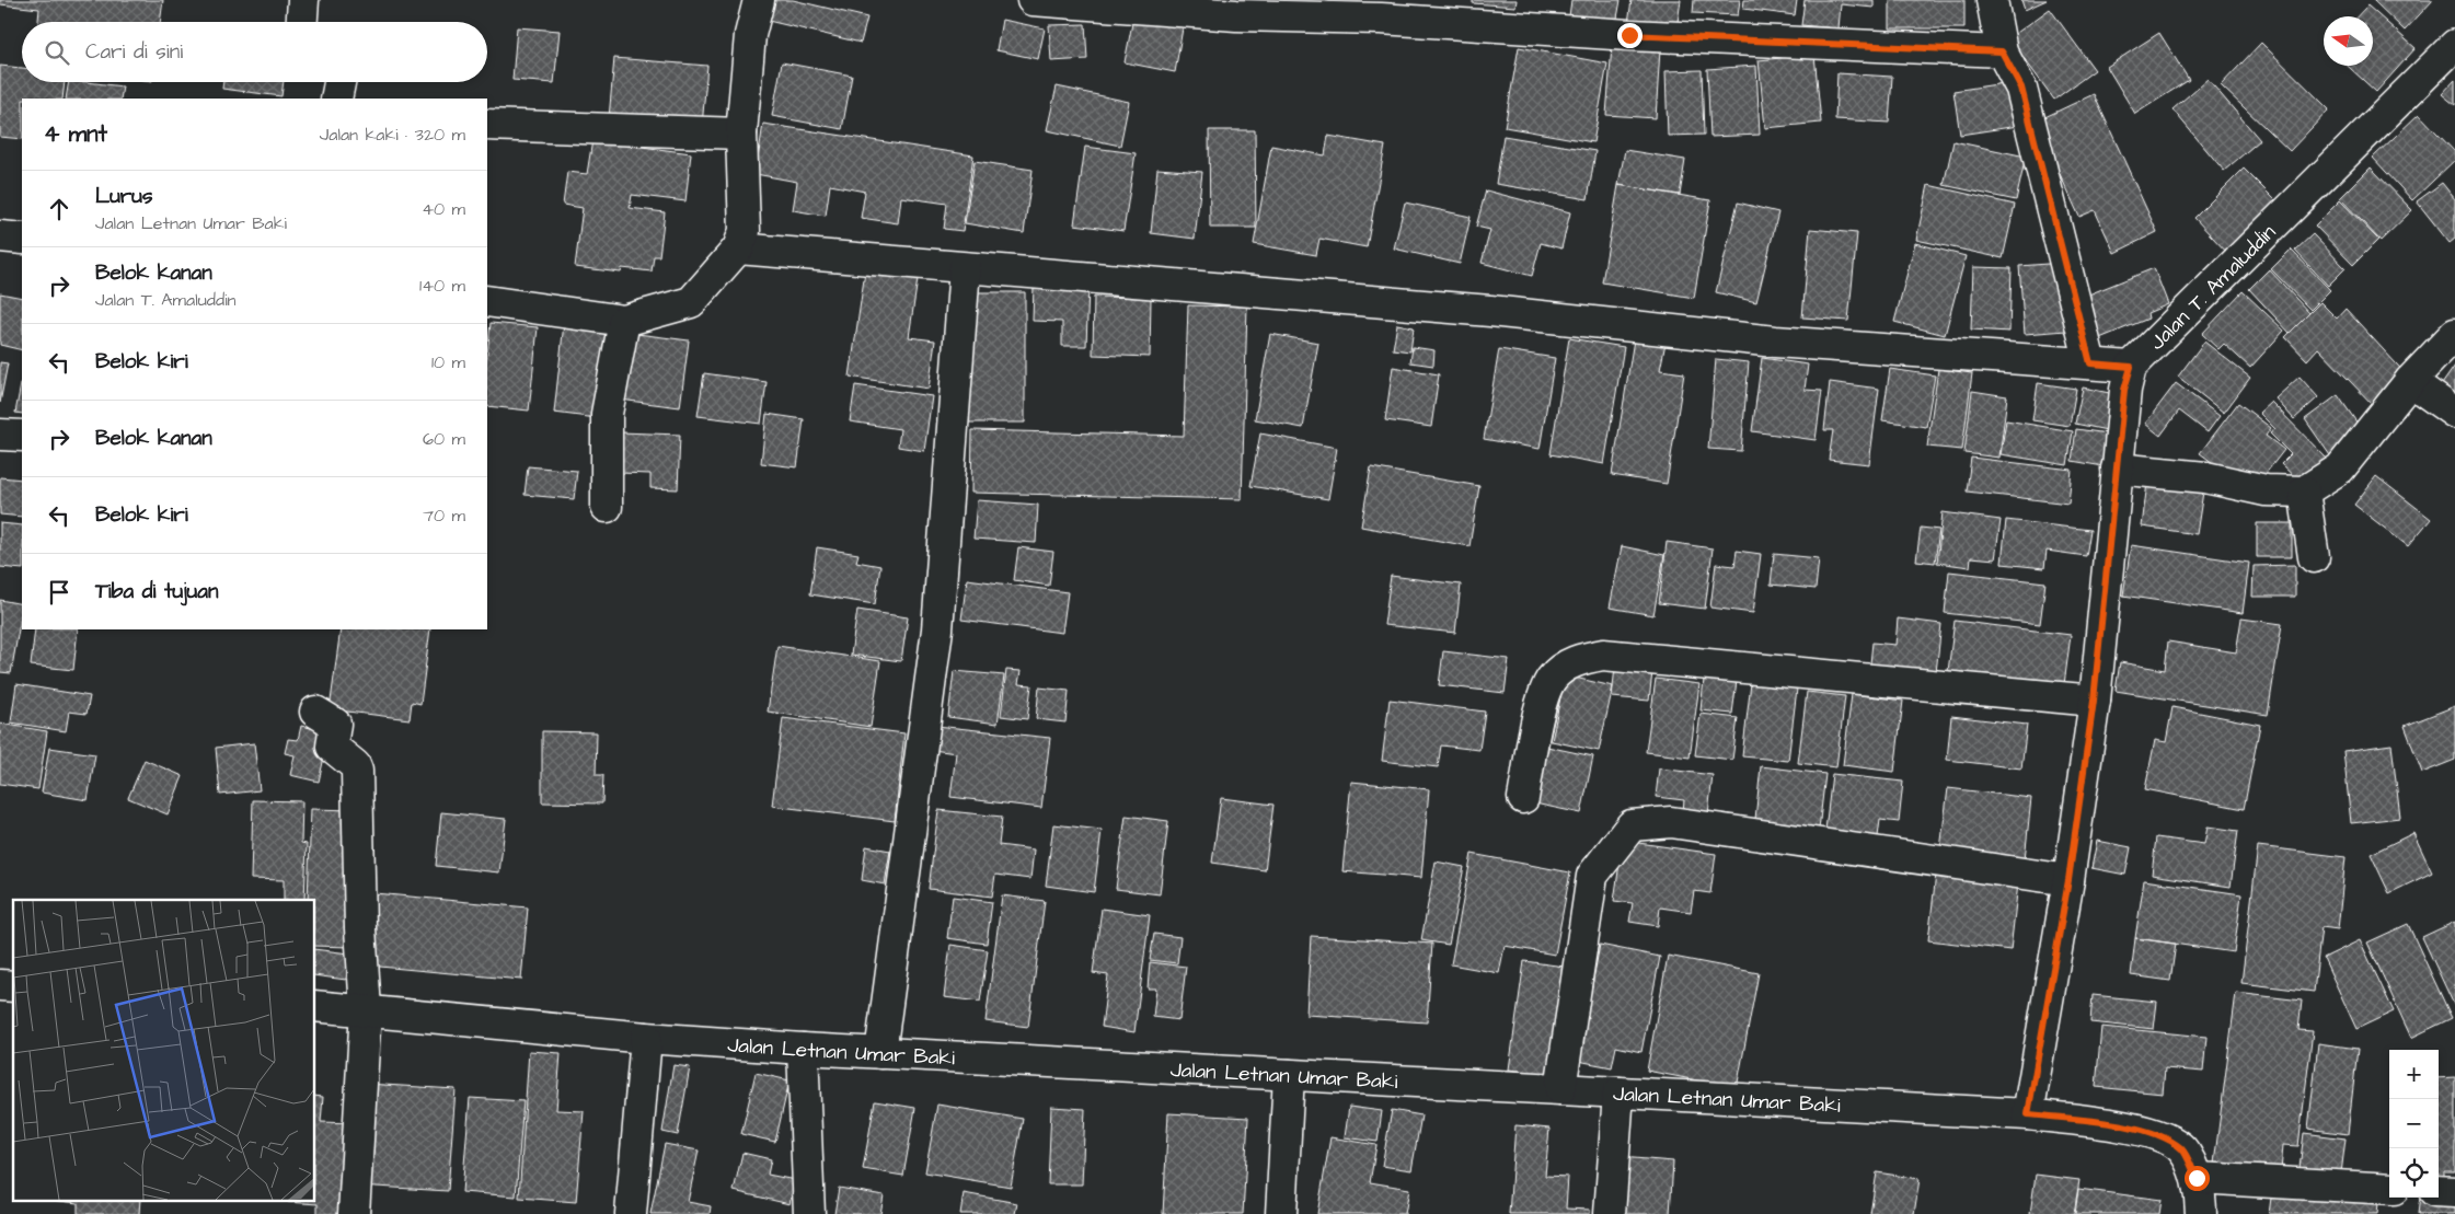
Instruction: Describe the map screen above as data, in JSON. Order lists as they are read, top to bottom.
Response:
{
  "streets": {
    "street": ["Jalan T. Amaluddin", "Jalan Letnan Umar Baki"]
  },
  "crossings": [
    ["Jalan T. Amaluddin", "Jalan Letnan Umar Baki"]
  ],
  "north": "left",
  "page": {
    "search": "Cari di sini",
    "heading": ["4 mnt", "Jalan kaki · 320 m"],
    "list": [
      ["Lurus", "Jalan Letnan Umar Baki", "40 m"],
      ["Belok kanan", "Jalan T. Amaluddin", "140 m"],
      ["Belok kiri", "10 m"],
      ["Belok kanan", "60 m"],
      ["Belok kiri", "70 m"],
      "Tiba di tujuan"
    ],
    "map_buttons": ["+", "−"]
  }
}
